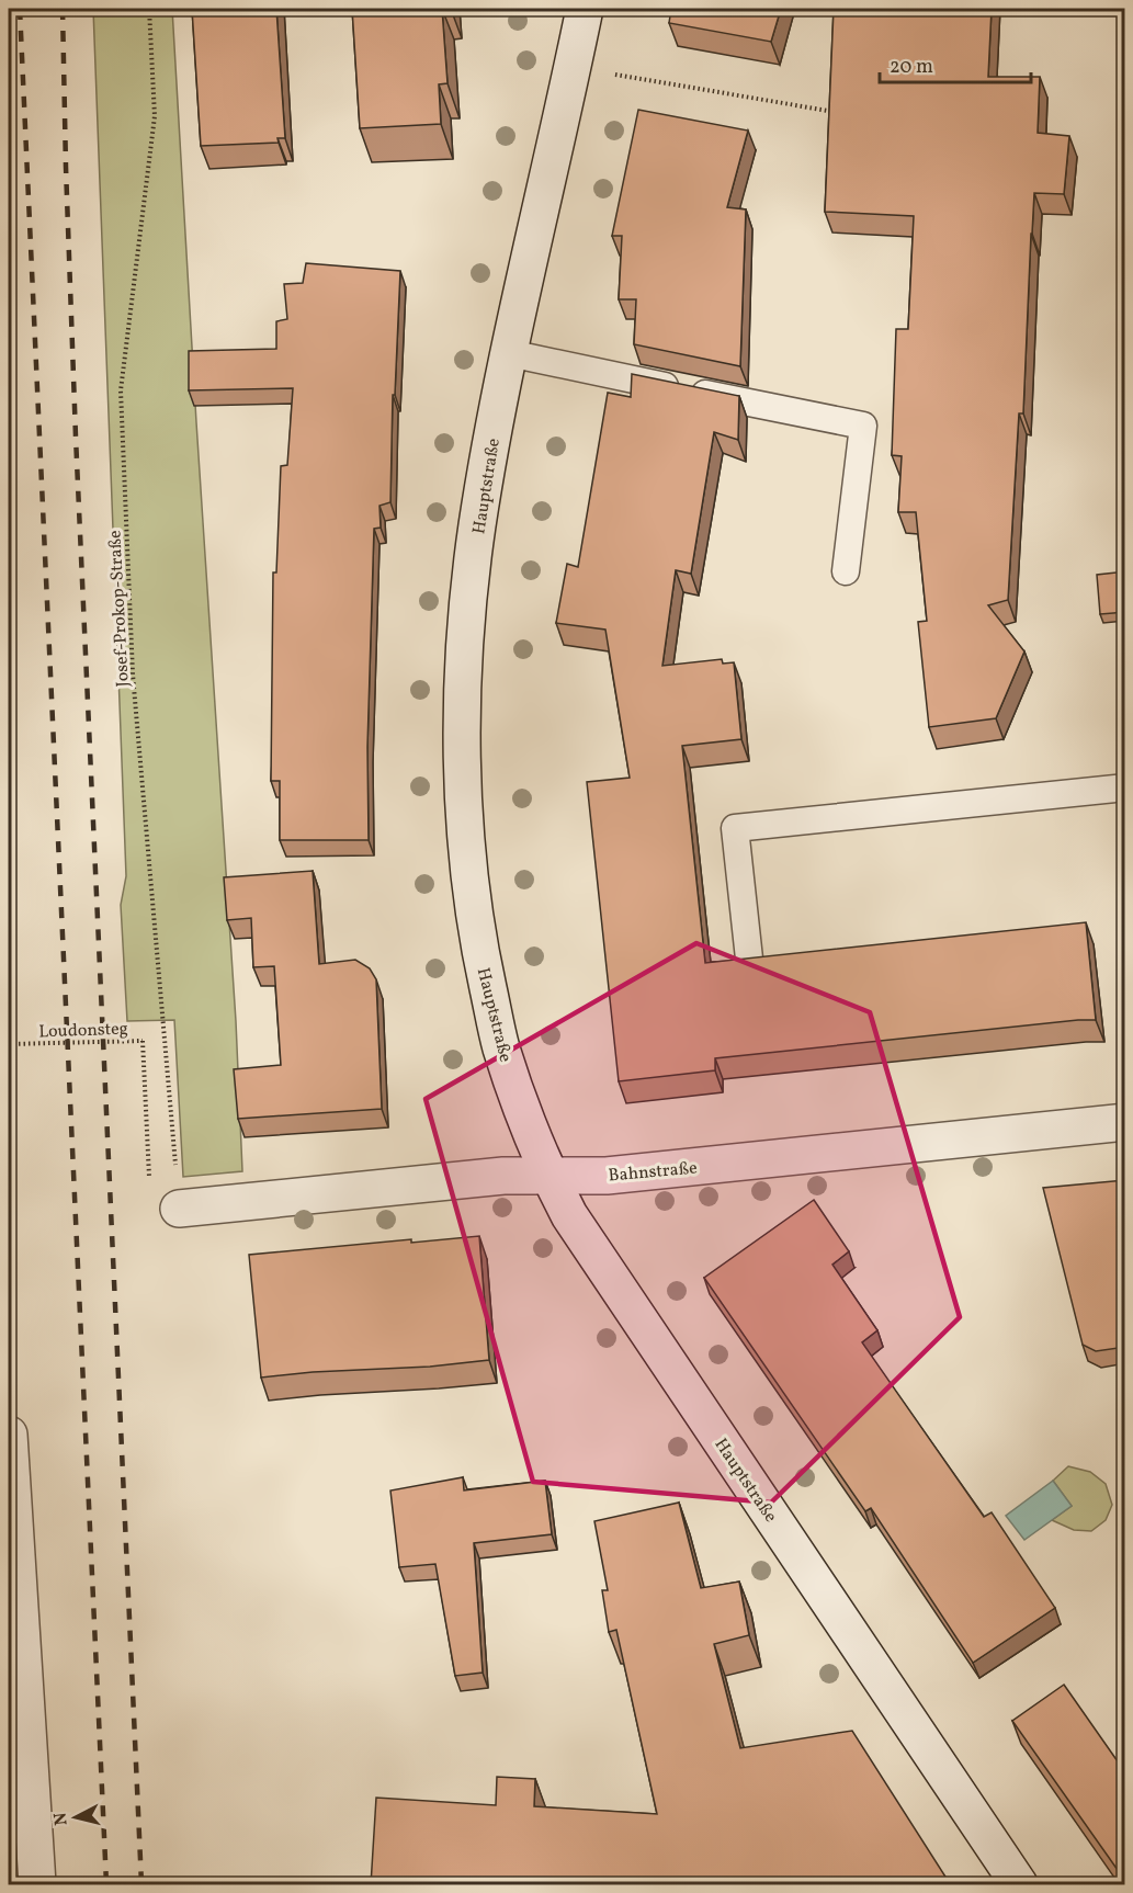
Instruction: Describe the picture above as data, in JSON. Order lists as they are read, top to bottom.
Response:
{
  "streets": {
    "main road": ["Hauptstraße", "Bahnstraße"],
    "path": ["Josef-Prokop-Straße", "Loudonsteg"]
  },
  "crossings": [
    ["Hauptstraße", "Bahnstraße"],
    ["Josef-Prokop-Straße", "Bahnstraße"]
  ],
  "scale_bar": "20 m",
  "north": "left"
}
